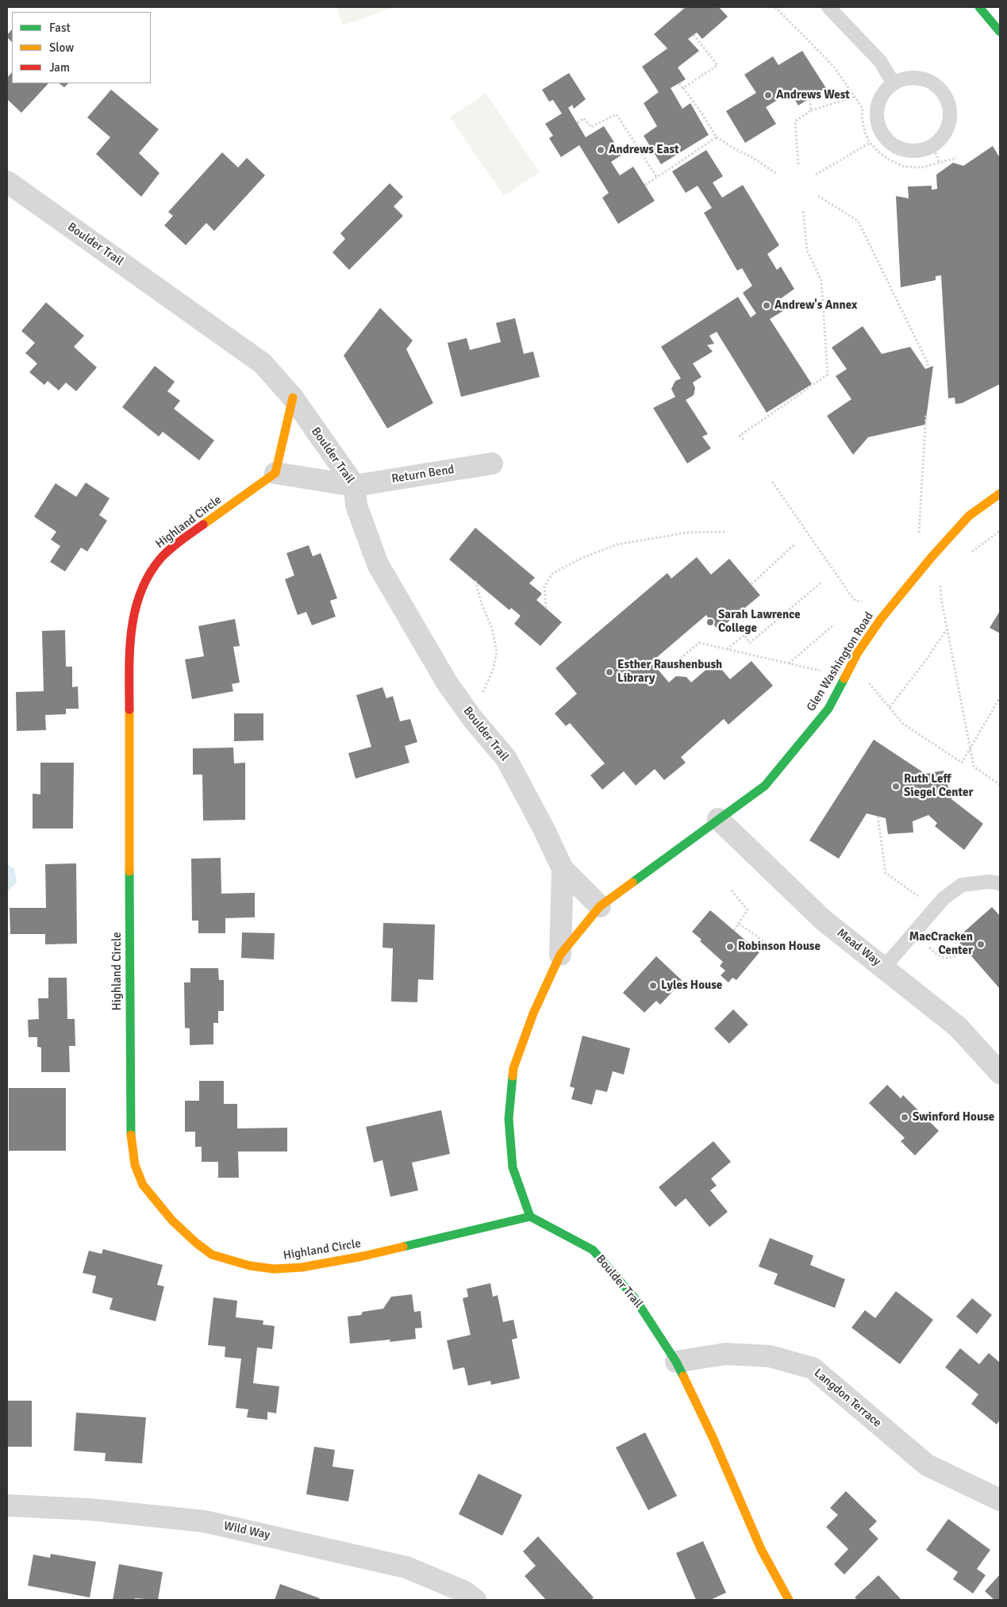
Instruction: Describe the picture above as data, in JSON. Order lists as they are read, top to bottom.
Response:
{
  "streets": {
    "street": [
      "Boulder Trail",
      "Return Bend",
      "Highland Circle",
      "Glen Washington Road",
      "Mead Way",
      "Langdon Terrace",
      "Wild Way"
    ]
  },
  "crossings": [
    ["Boulder Trail", "Return Bend"],
    ["Boulder Trail", "Highland Circle"],
    ["Boulder Trail", "Glen Washington Road"],
    ["Boulder Trail", "Langdon Terrace"],
    ["Return Bend", "Highland Circle"],
    ["Glen Washington Road", "Mead Way"]
  ],
  "places": [
    "Andrews West",
    "Andrews East",
    "Andrew's Annex",
    "Sarah Lawrence College",
    "Esther Raushenbush Library",
    "Ruth Leff Siegel Center",
    "MacCracken Center",
    "Robinson House",
    "Lyles House",
    "Swinford House"
  ],
  "legend": ["Fast", "Slow", "Jam"]
}
